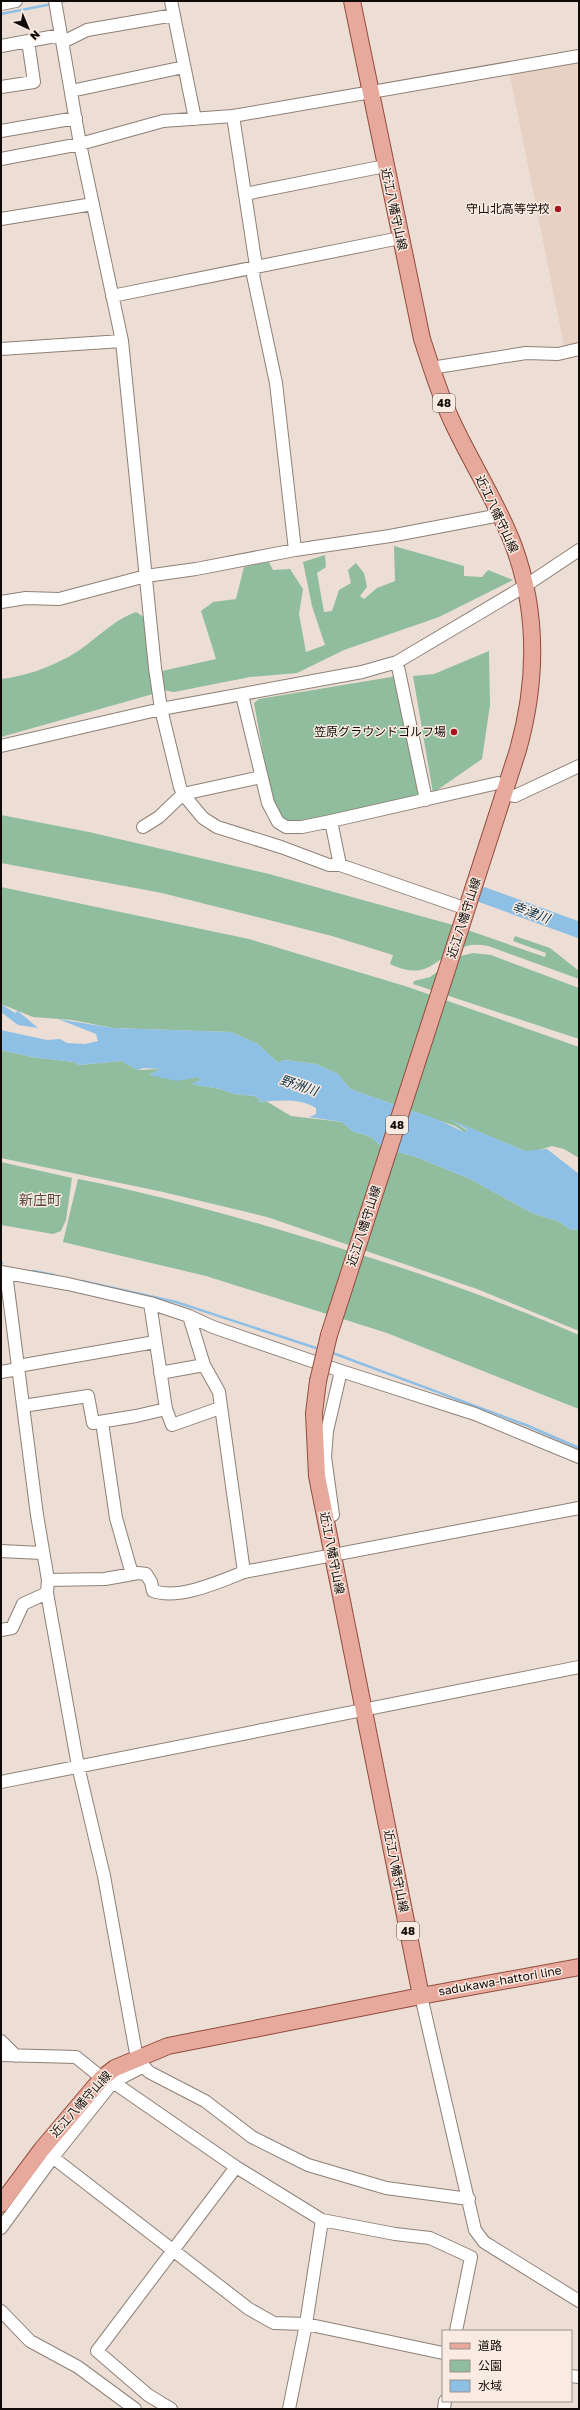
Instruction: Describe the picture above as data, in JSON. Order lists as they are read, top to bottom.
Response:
{
  "streets": {
    "main road": ["近江八幡守山線", "48", "sadukawa-hattori line"]
  },
  "crossings": [
    ["近江八幡守山線", "sadukawa-hattori line"]
  ],
  "districts": ["新庄町"],
  "water": ["幸津川", "野洲川"],
  "places": ["守山北高等学校", "笠原グラウンドゴルフ場"],
  "legend": ["道路", "公園", "水域"],
  "north": "bottom right"
}
